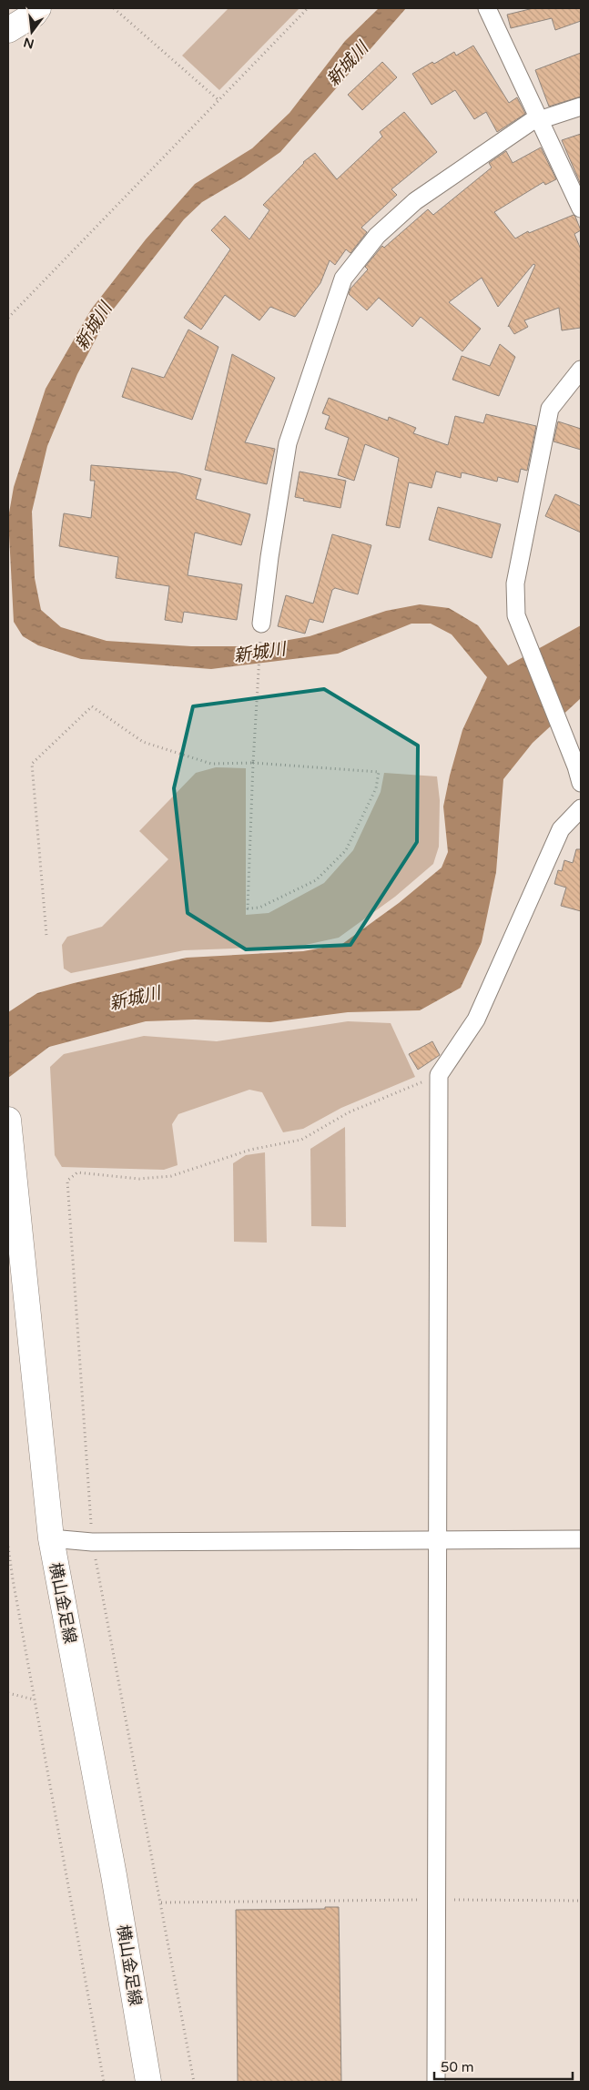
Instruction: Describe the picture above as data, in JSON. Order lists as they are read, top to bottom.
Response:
{
  "streets": {
    "street": ["横山金足線"]
  },
  "water": ["新城川"],
  "scale_bar": "50 m",
  "north": "bottom"
}
